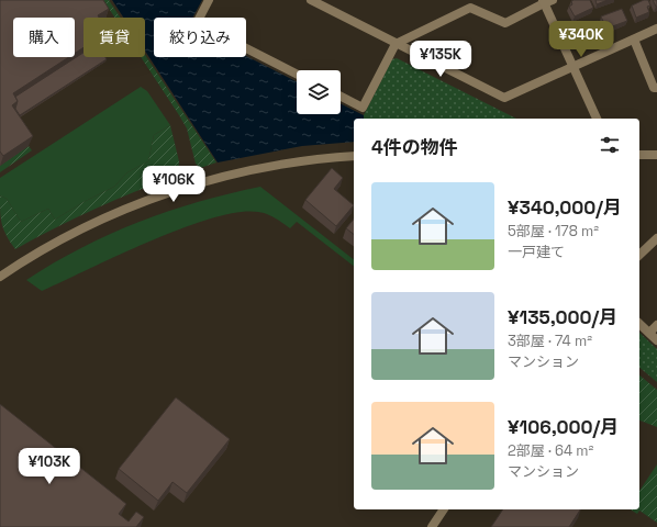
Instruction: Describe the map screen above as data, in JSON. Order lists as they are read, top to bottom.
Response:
{
  "page": {
    "chip": ["購入", "賃貸", "絞り込み"],
    "price": [
      "¥340K",
      "¥135K",
      "¥106K",
      "¥103K"
    ],
    "heading": "4件の物件",
    "list": [
      {
        "name": "¥340,000/月",
        "note": "5部屋 · 178 m² · 一戸建て"
      },
      {
        "name": "¥135,000/月",
        "note": "3部屋 · 74 m² · マンション"
      },
      {
        "name": "¥106,000/月",
        "note": "2部屋 · 64 m² · マンション"
      }
    ]
  }
}
